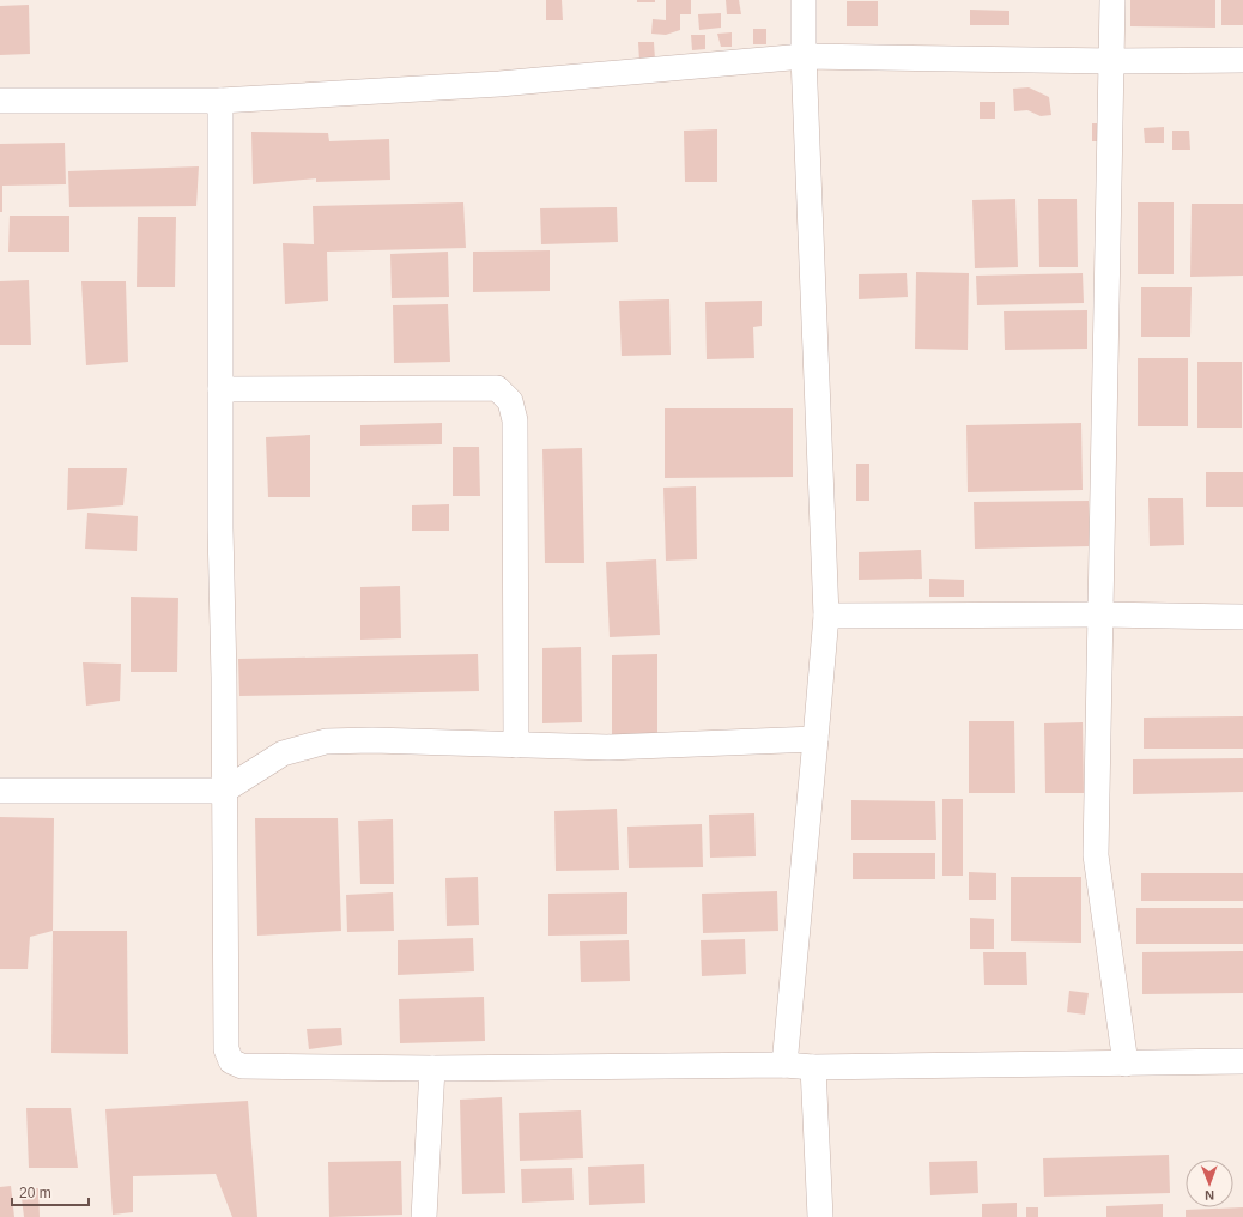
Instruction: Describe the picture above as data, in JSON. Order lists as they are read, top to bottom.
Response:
{
  "scale_bar": "20 m",
  "north": "bottom"
}
